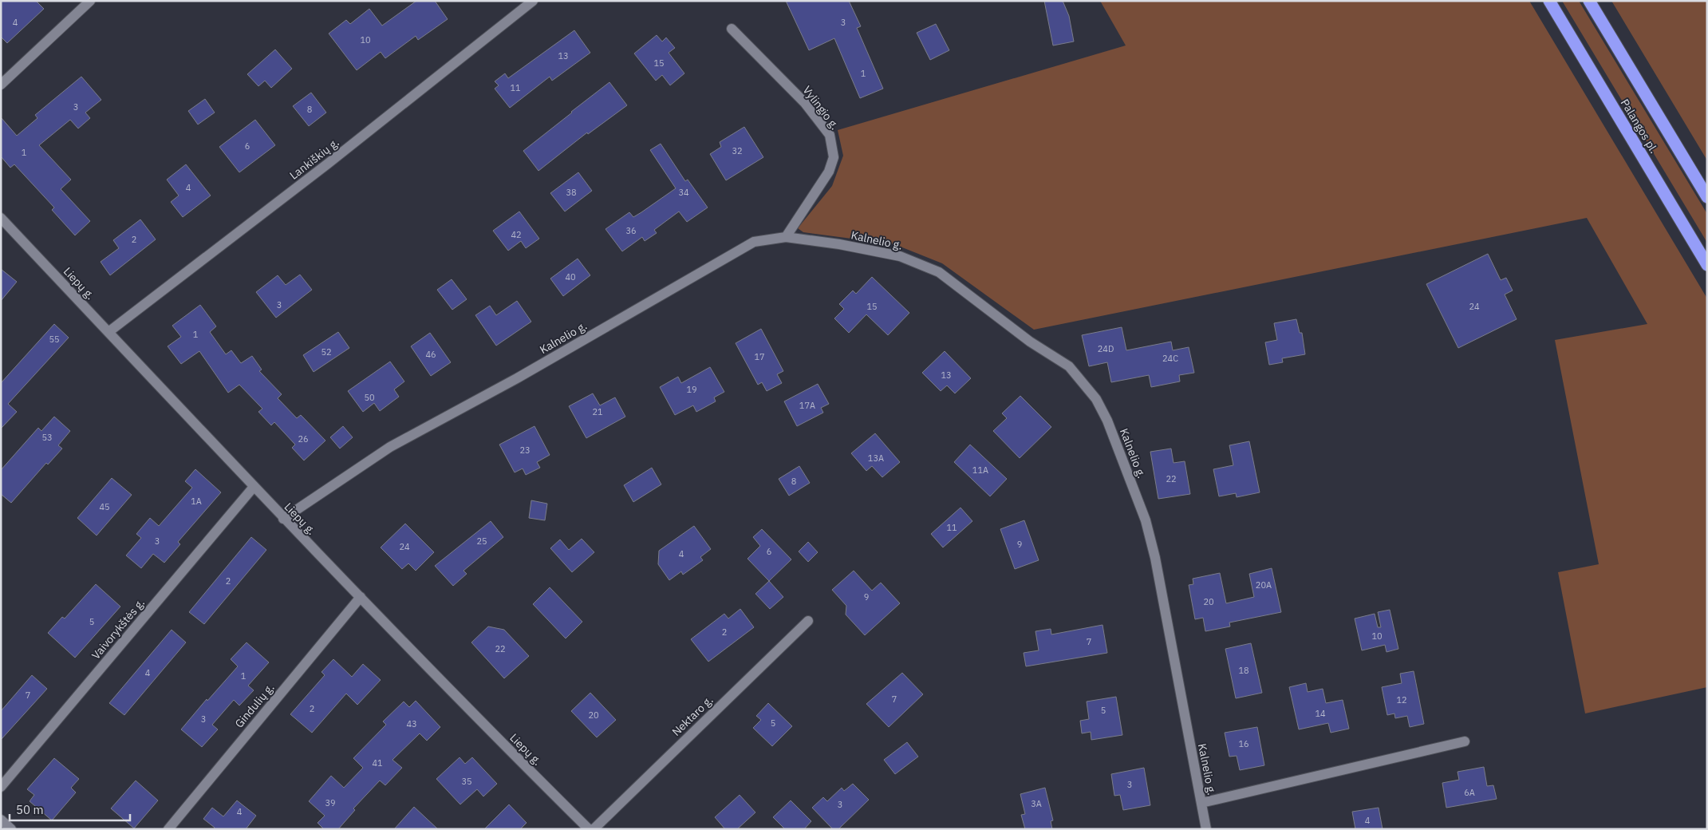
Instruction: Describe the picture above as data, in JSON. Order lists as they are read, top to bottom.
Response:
{
  "streets": {
    "highway": ["Palangos pl."],
    "street": [
      "Vylingio g.",
      "Lankiškių g.",
      "Kalnelio g.",
      "Liepų g.",
      "Vaivorykštės g.",
      "Gindulių g.",
      "Nektaro g."
    ]
  },
  "crossings": [
    ["Vylingio g.", "Kalnelio g."],
    ["Lankiškių g.", "Liepų g."],
    ["Kalnelio g.", "Liepų g."],
    ["Liepų g.", "Vaivorykštės g."],
    ["Liepų g.", "Gindulių g."]
  ],
  "house_numbers": [
    "4",
    "3",
    "10",
    "13",
    "15",
    "1",
    "11",
    "3",
    "8",
    "6",
    "32",
    "1",
    "4",
    "38",
    "34",
    "36",
    "42",
    "2",
    "40",
    "3",
    "15",
    "24",
    "1",
    "55",
    "24D",
    "52",
    "46",
    "17",
    "24C",
    "13",
    "19",
    "50",
    "17A",
    "21",
    "53",
    "26",
    "23",
    "13A",
    "11A",
    "22",
    "8",
    "1A",
    "45",
    "11",
    "3",
    "25",
    "9",
    "24",
    "6",
    "4",
    "2",
    "20A",
    "9",
    "20",
    "5",
    "2",
    "10",
    "7",
    "22",
    "18",
    "4",
    "1",
    "7",
    "7",
    "12",
    "2",
    "5",
    "14",
    "20",
    "3",
    "5",
    "43",
    "16",
    "41",
    "35",
    "3",
    "6A",
    "39",
    "3A",
    "3",
    "4",
    "4"
  ],
  "scale_bar": "50 m"
}
